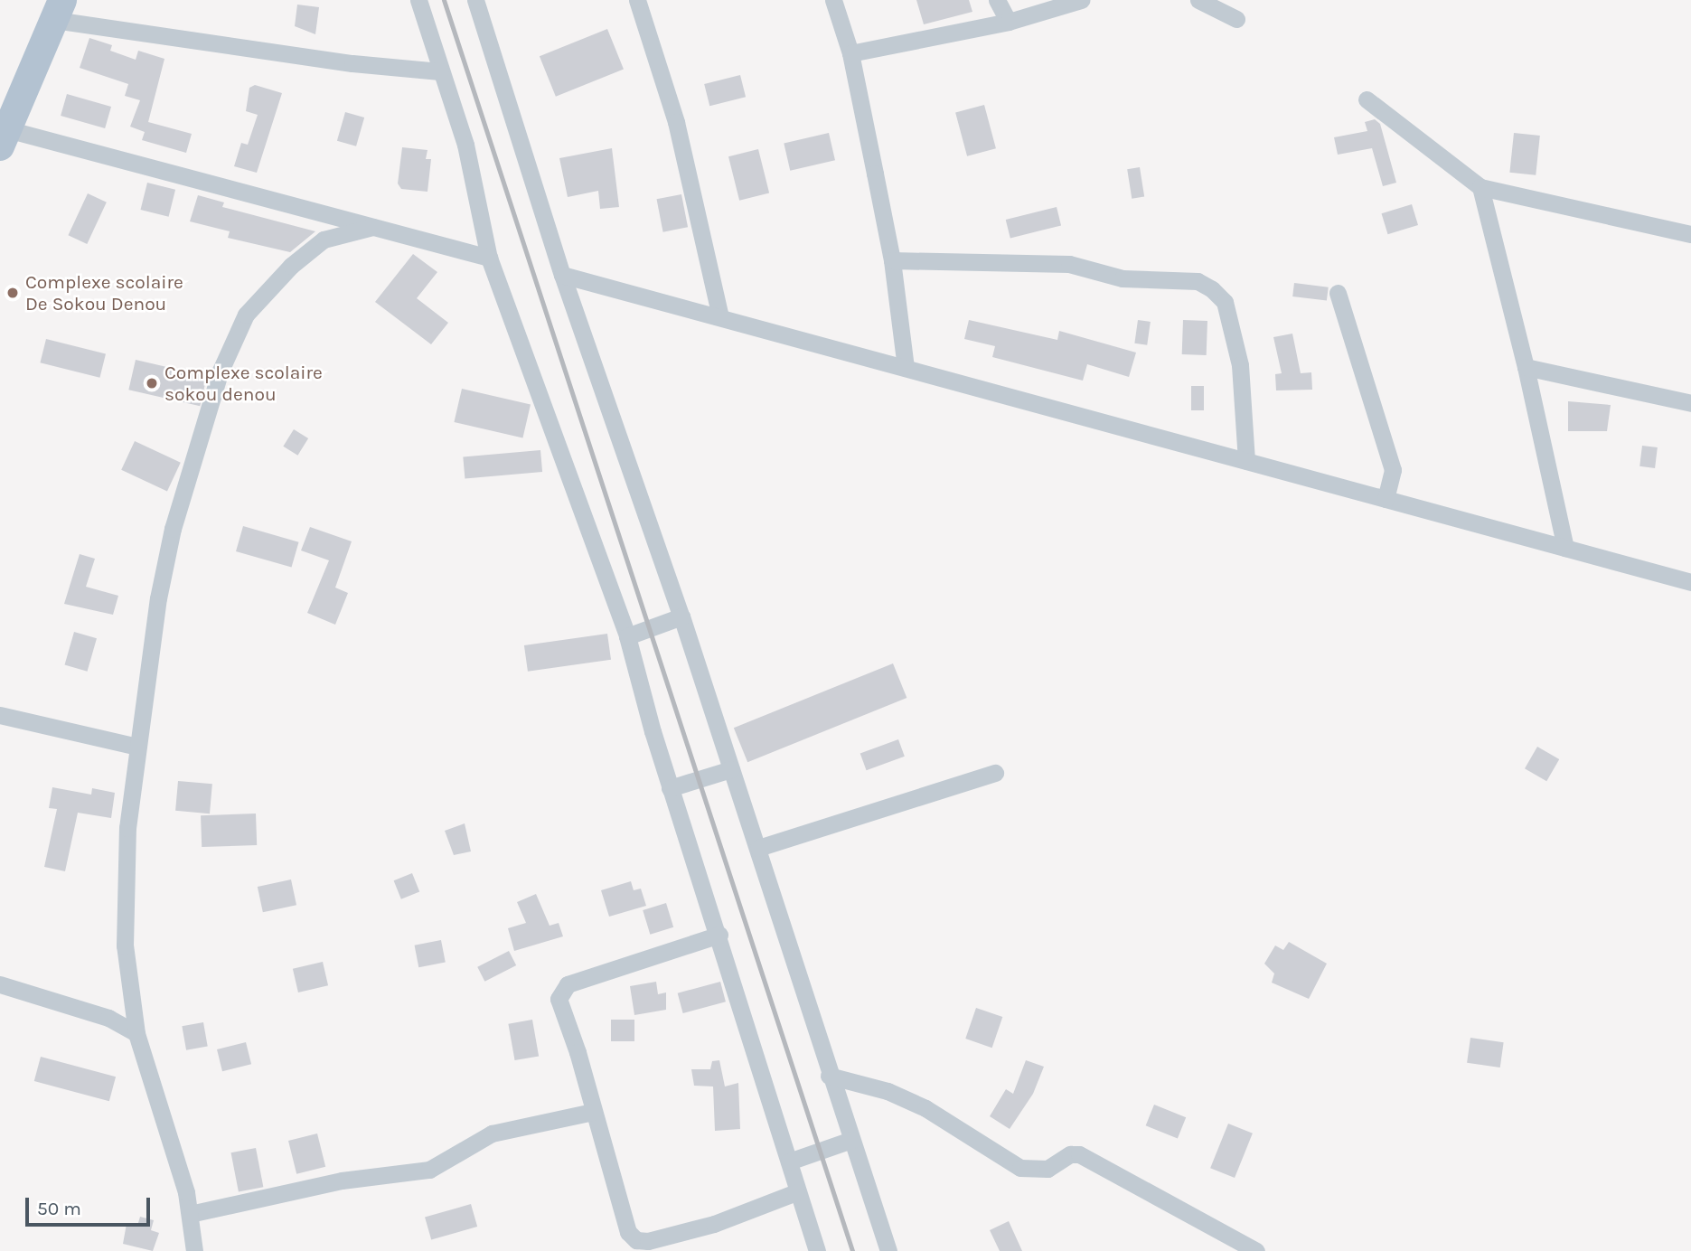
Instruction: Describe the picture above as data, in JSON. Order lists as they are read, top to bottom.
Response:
{
  "places": ["Complexe scolaire De Sokou Denou", "Complexe scolaire sokou denou"],
  "scale_bar": "50 m"
}
